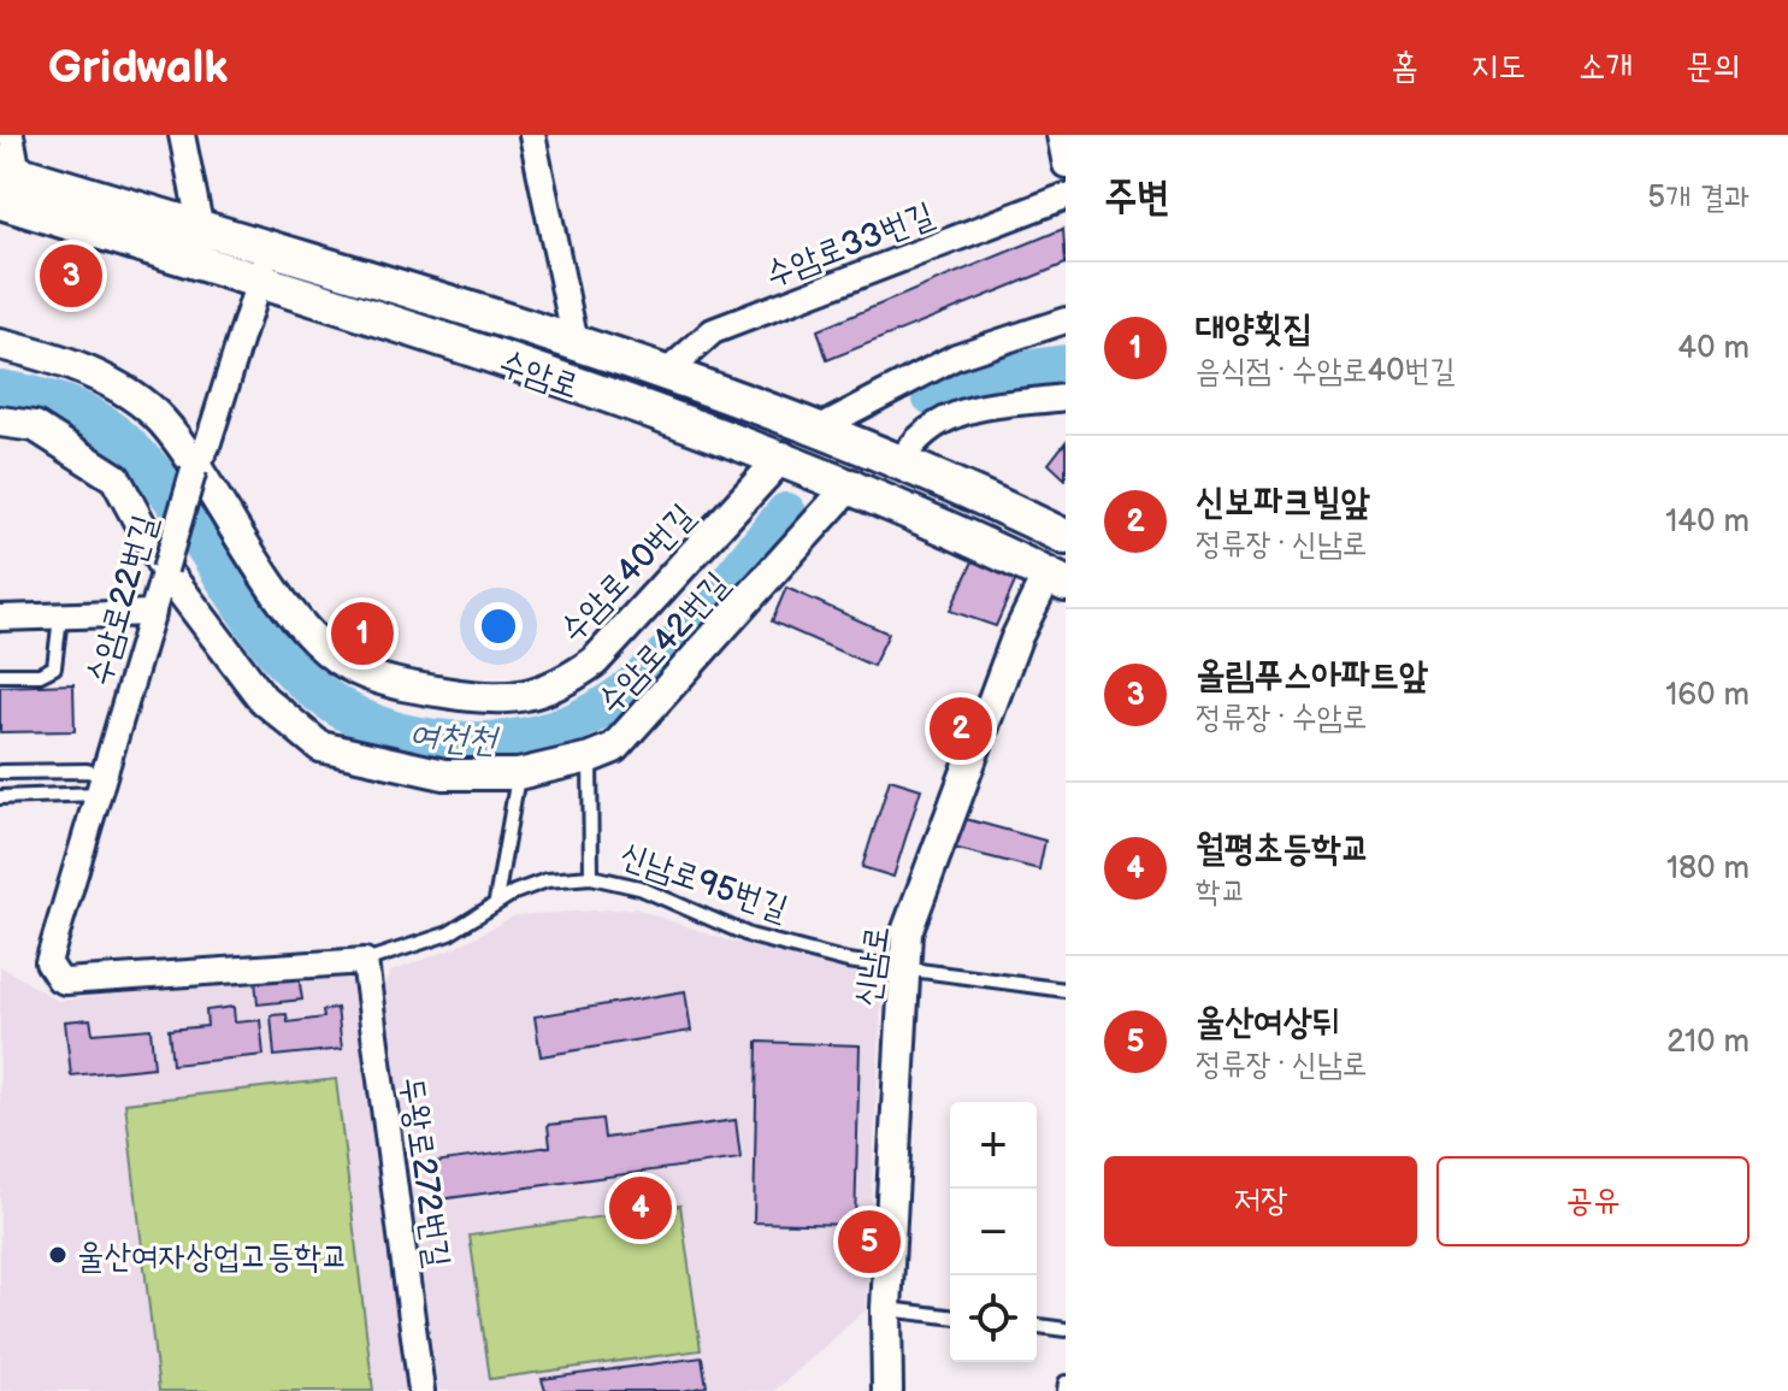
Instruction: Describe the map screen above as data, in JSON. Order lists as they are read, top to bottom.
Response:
{
  "streets": {
    "main road": ["수암로"],
    "street": [
      "수암로33번길",
      "수암로40번길",
      "수암로22번길",
      "수암로42번길",
      "신남로95번길",
      "신남로",
      "두왕로272번길"
    ]
  },
  "crossings": [
    ["수암로33번길", "수암로"],
    ["수암로", "수암로40번길"],
    ["수암로", "수암로22번길"],
    ["수암로", "수암로42번길"],
    ["수암로", "신남로"],
    ["수암로40번길", "수암로22번길"],
    ["수암로22번길", "수암로42번길"],
    ["수암로22번길", "신남로95번길"],
    ["신남로95번길", "신남로"],
    ["신남로95번길", "두왕로272번길"]
  ],
  "water": ["여천천"],
  "places": ["울산여자상업고등학교"],
  "page": {
    "header": "Gridwalk",
    "nav": [
      "홈",
      "지도",
      "소개",
      "문의"
    ],
    "heading": ["주변", "5개 결과"],
    "pins": [
      "3",
      "1",
      "2",
      "4",
      "5"
    ],
    "list": [
      {
        "mark": "1",
        "name": "대양횟집",
        "note": "음식점 · 수암로40번길",
        "value": "40 m"
      },
      {
        "mark": "2",
        "name": "신보파크빌앞",
        "note": "정류장 · 신남로",
        "value": "140 m"
      },
      {
        "mark": "3",
        "name": "올림푸스아파트앞",
        "note": "정류장 · 수암로",
        "value": "160 m"
      },
      {
        "mark": "4",
        "name": "월평초등학교",
        "note": "학교",
        "value": "180 m"
      },
      {
        "mark": "5",
        "name": "울산여상뒤",
        "note": "정류장 · 신남로",
        "value": "210 m"
      }
    ],
    "map_buttons": ["+", "−"],
    "buttons": ["저장", "공유"]
  }
}
